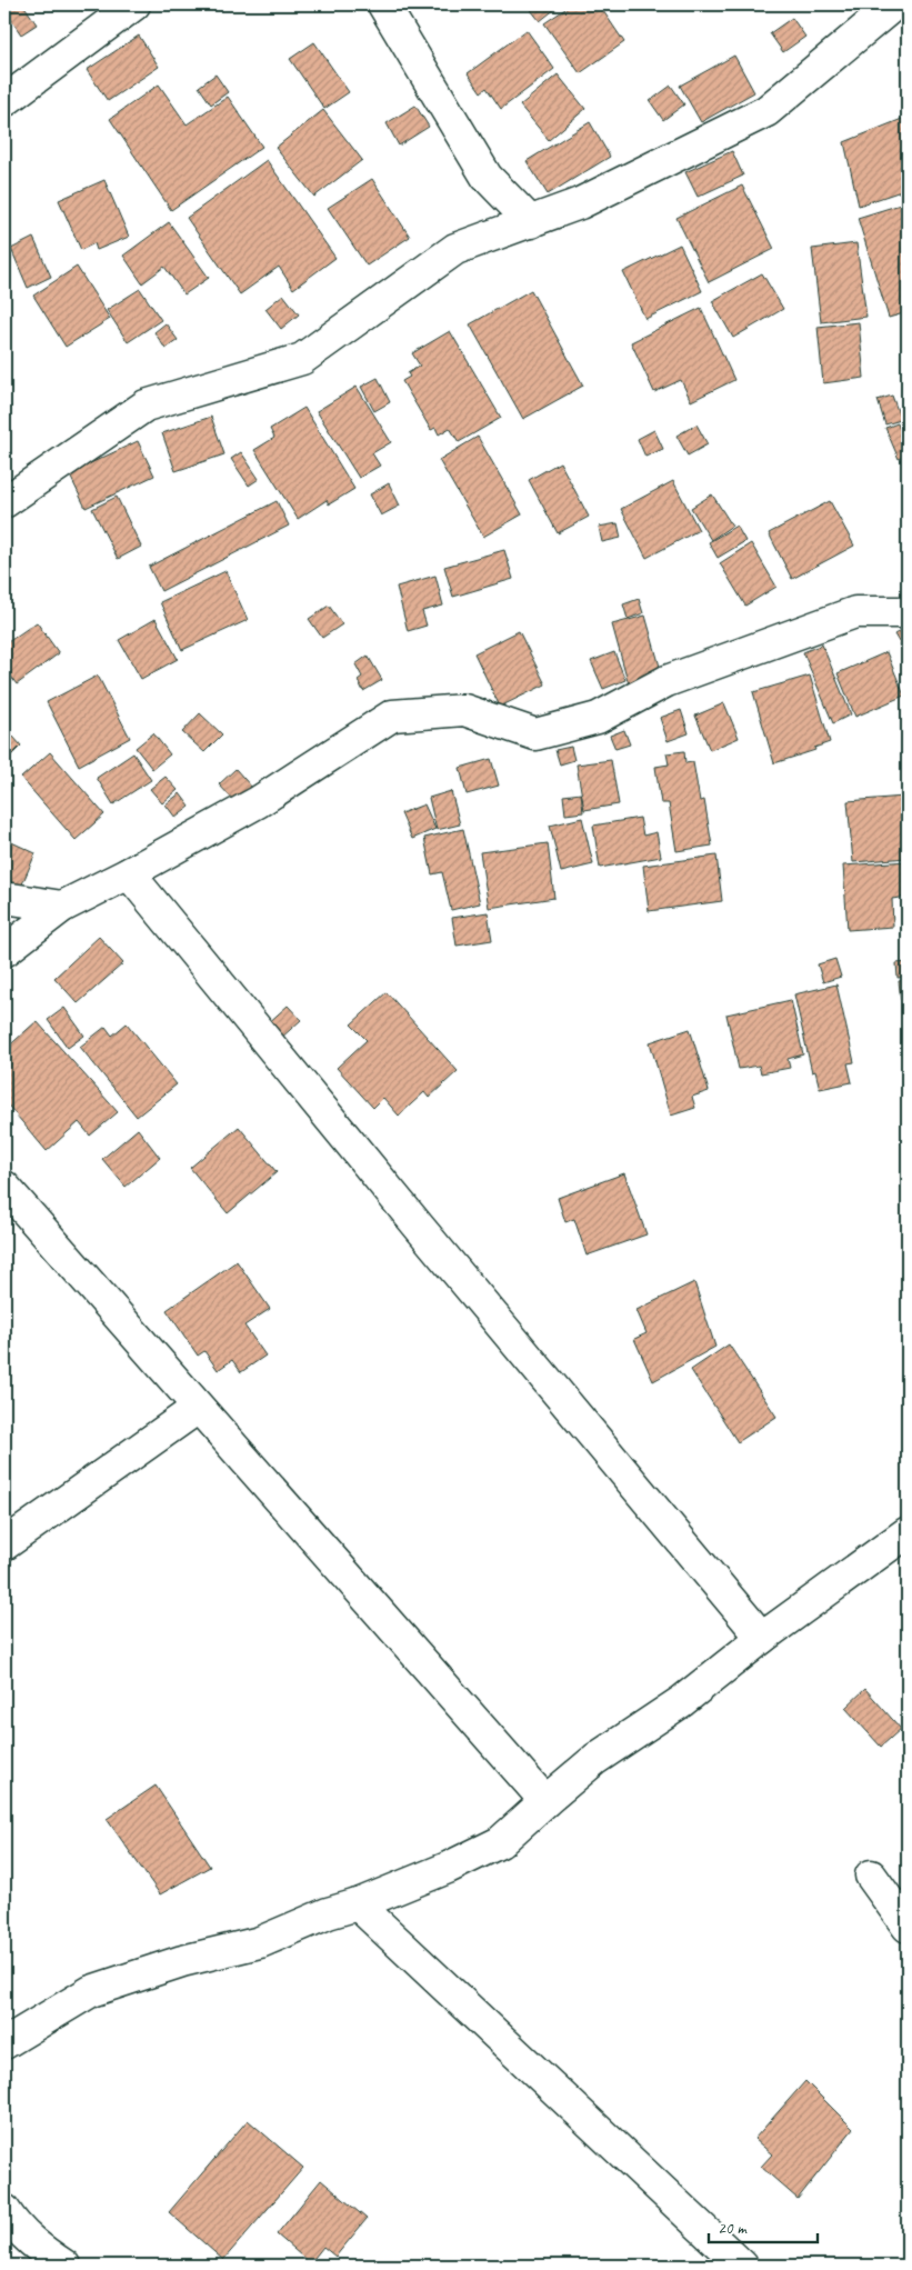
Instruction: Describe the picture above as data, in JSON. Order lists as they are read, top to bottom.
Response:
{
  "scale_bar": "20 m"
}
